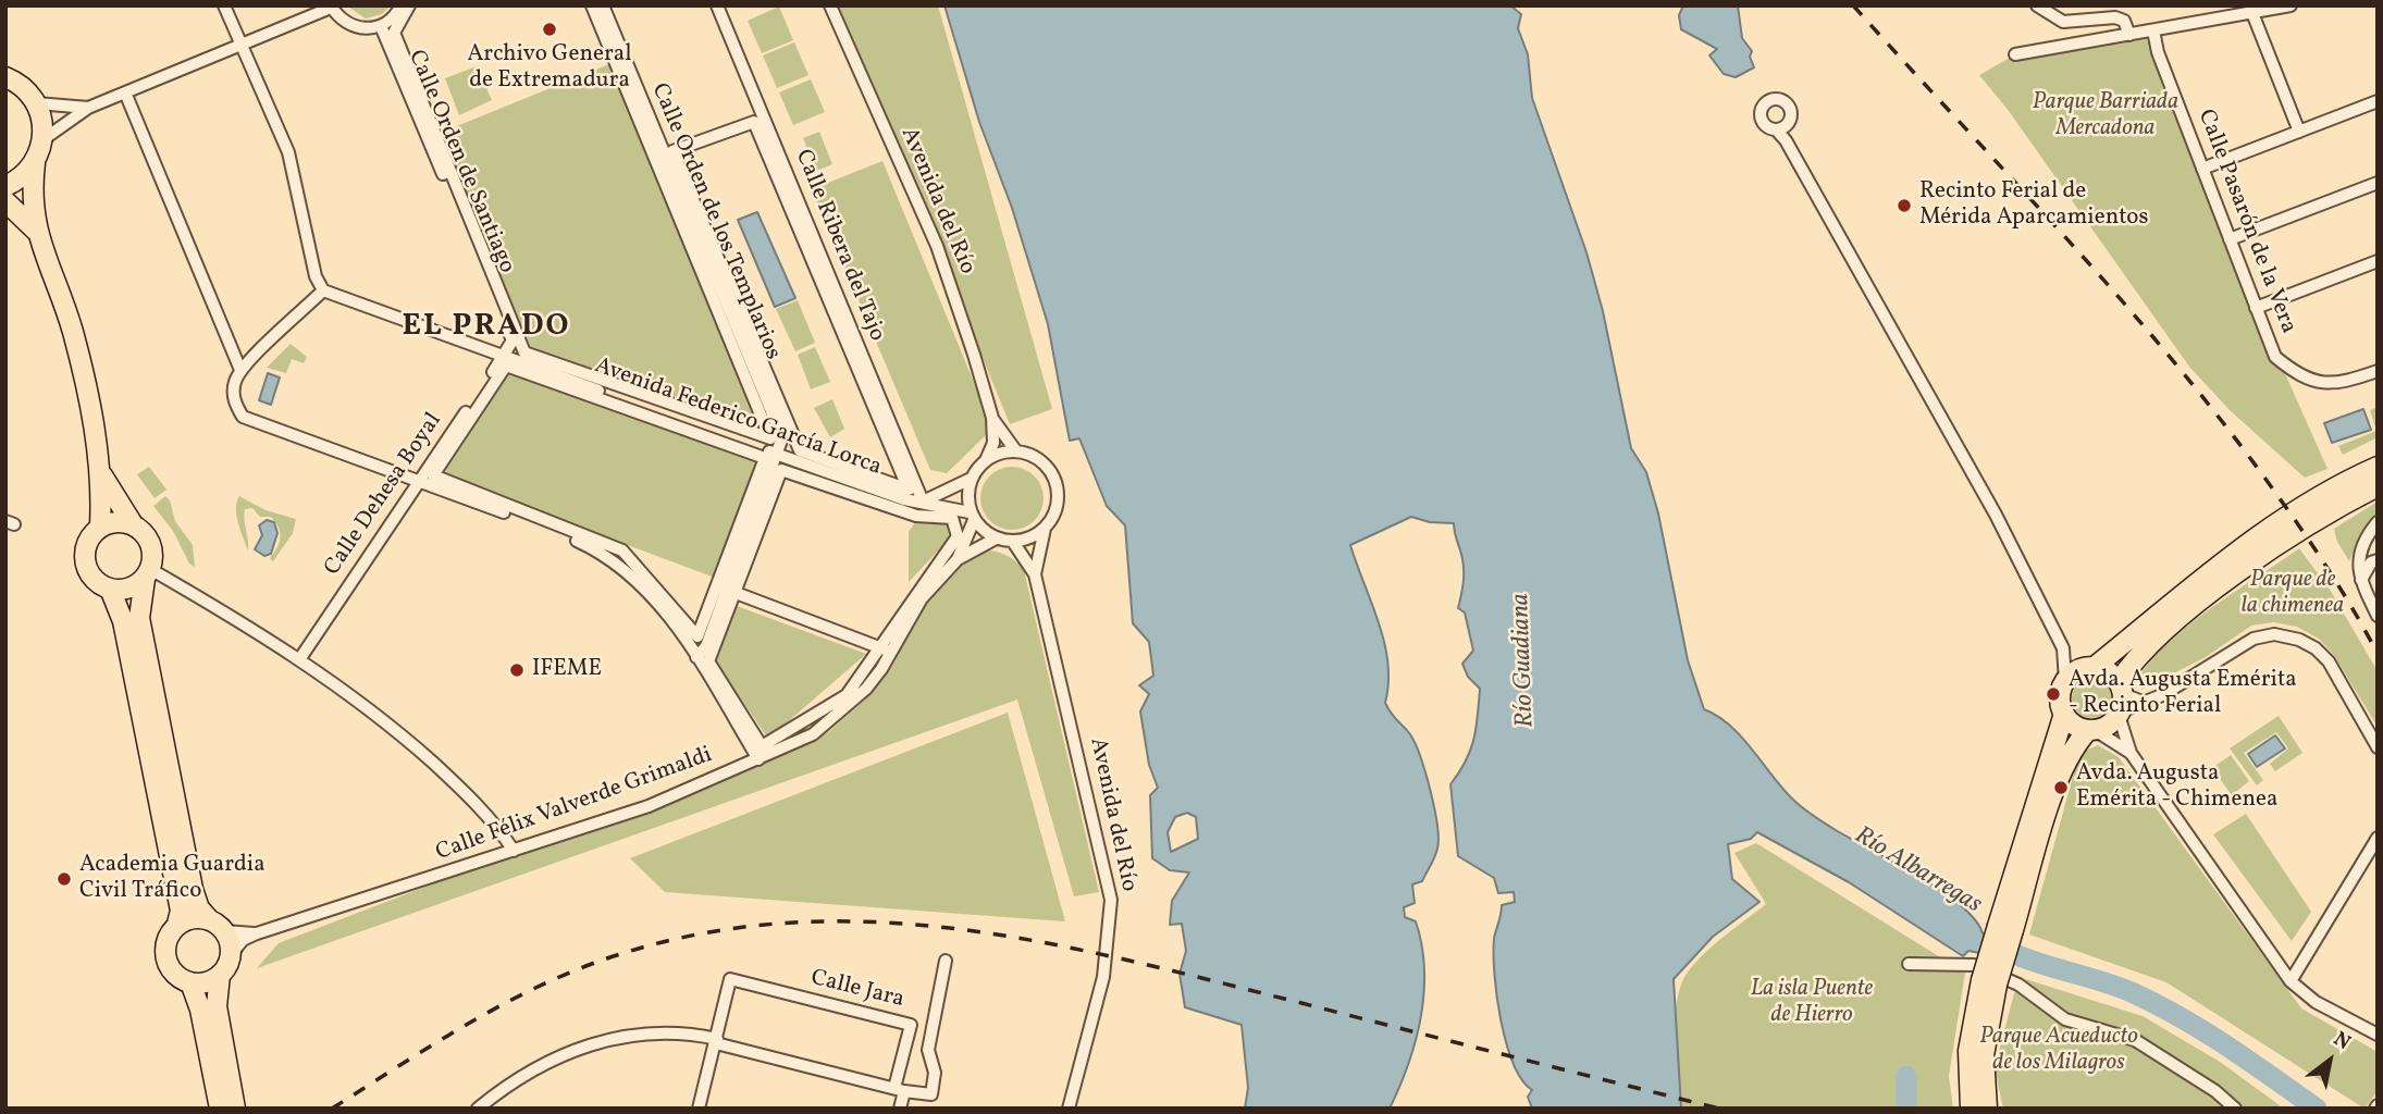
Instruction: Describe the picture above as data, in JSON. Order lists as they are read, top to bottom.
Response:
{
  "streets": {
    "street": [
      "Calle Orden de Santiago",
      "Avenida del Río",
      "Calle Orden de los Templarios",
      "Calle Pasarón de la Vera",
      "Calle Ribera del Tajo",
      "Avenida Federico García Lorca",
      "Calle Dehesa Boyal",
      "Calle Félix Valverde Grimaldi",
      "Calle Jara"
    ]
  },
  "crossings": [
    ["Calle Orden de Santiago", "Avenida Federico García Lorca"],
    ["Calle Orden de Santiago", "Calle Dehesa Boyal"],
    ["Avenida del Río", "Avenida Federico García Lorca"],
    ["Avenida del Río", "Calle Félix Valverde Grimaldi"],
    ["Calle Orden de los Templarios", "Avenida Federico García Lorca"],
    ["Calle Ribera del Tajo", "Avenida Federico García Lorca"],
    ["Avenida Federico García Lorca", "Calle Dehesa Boyal"],
    ["Avenida Federico García Lorca", "Calle Félix Valverde Grimaldi"]
  ],
  "districts": ["EL PRADO"],
  "water": ["Río Guadiana", "Río Albarregas"],
  "parks": [
    "Parque Barriada Mercadona",
    "Parque de la chimenea",
    "La isla Puente de Hierro",
    "Parque Acueducto de los Milagros"
  ],
  "places": [
    "Archivo General de Extremadura",
    "Recinto Ferial de Mérida Aparcamientos",
    "IFEME",
    "Avda. Augusta Emérita - Recinto Ferial",
    "Avda. Augusta Emérita - Chimenea",
    "Academia Guardia Civil Tráfico"
  ],
  "north": "top right"
}
